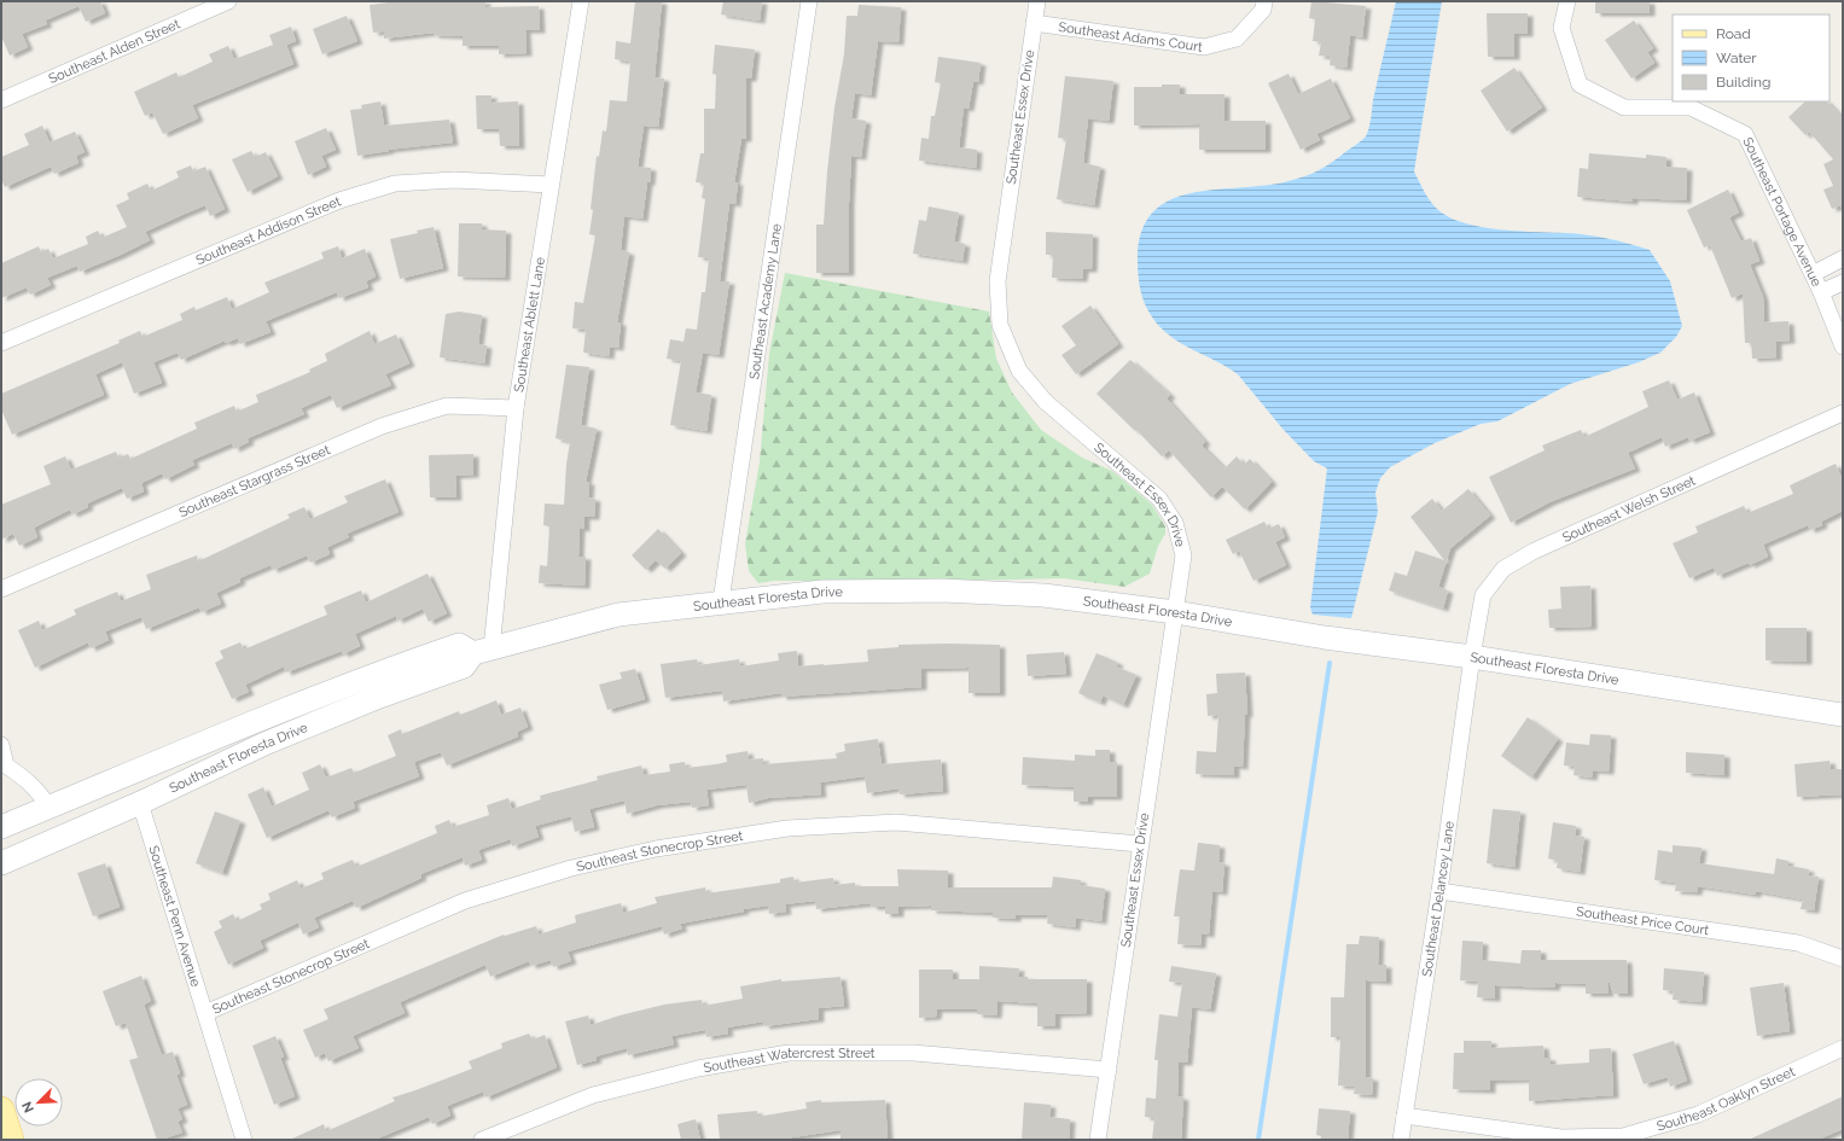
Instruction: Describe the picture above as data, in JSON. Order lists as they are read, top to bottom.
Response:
{
  "streets": {
    "street": [
      "Southeast Adams Court",
      "Southeast Alden Street",
      "Southeast Essex Drive",
      "Southeast Portage Avenue",
      "Southeast Addison Street",
      "Southeast Academy Lane",
      "Southeast Ablett Lane",
      "Southeast Stargrass Street",
      "Southeast Welsh Street",
      "Southeast Floresta Drive",
      "Southeast Stonecrop Street",
      "Southeast Delancey Lane",
      "Southeast Penn Avenue",
      "Southeast Price Court",
      "Southeast Watercrest Street",
      "Southeast Oaklyn Street"
    ]
  },
  "crossings": [
    ["Southeast Adams Court", "Southeast Essex Drive"],
    ["Southeast Essex Drive", "Southeast Floresta Drive"],
    ["Southeast Essex Drive", "Southeast Stonecrop Street"],
    ["Southeast Essex Drive", "Southeast Watercrest Street"],
    ["Southeast Addison Street", "Southeast Ablett Lane"],
    ["Southeast Academy Lane", "Southeast Floresta Drive"],
    ["Southeast Ablett Lane", "Southeast Stargrass Street"],
    ["Southeast Ablett Lane", "Southeast Floresta Drive"],
    ["Southeast Welsh Street", "Southeast Floresta Drive"],
    ["Southeast Welsh Street", "Southeast Delancey Lane"],
    ["Southeast Floresta Drive", "Southeast Delancey Lane"],
    ["Southeast Floresta Drive", "Southeast Penn Avenue"],
    ["Southeast Stonecrop Street", "Southeast Penn Avenue"],
    ["Southeast Delancey Lane", "Southeast Price Court"],
    ["Southeast Delancey Lane", "Southeast Oaklyn Street"]
  ],
  "legend": ["Road", "Water", "Building"],
  "north": "bottom left"
}
